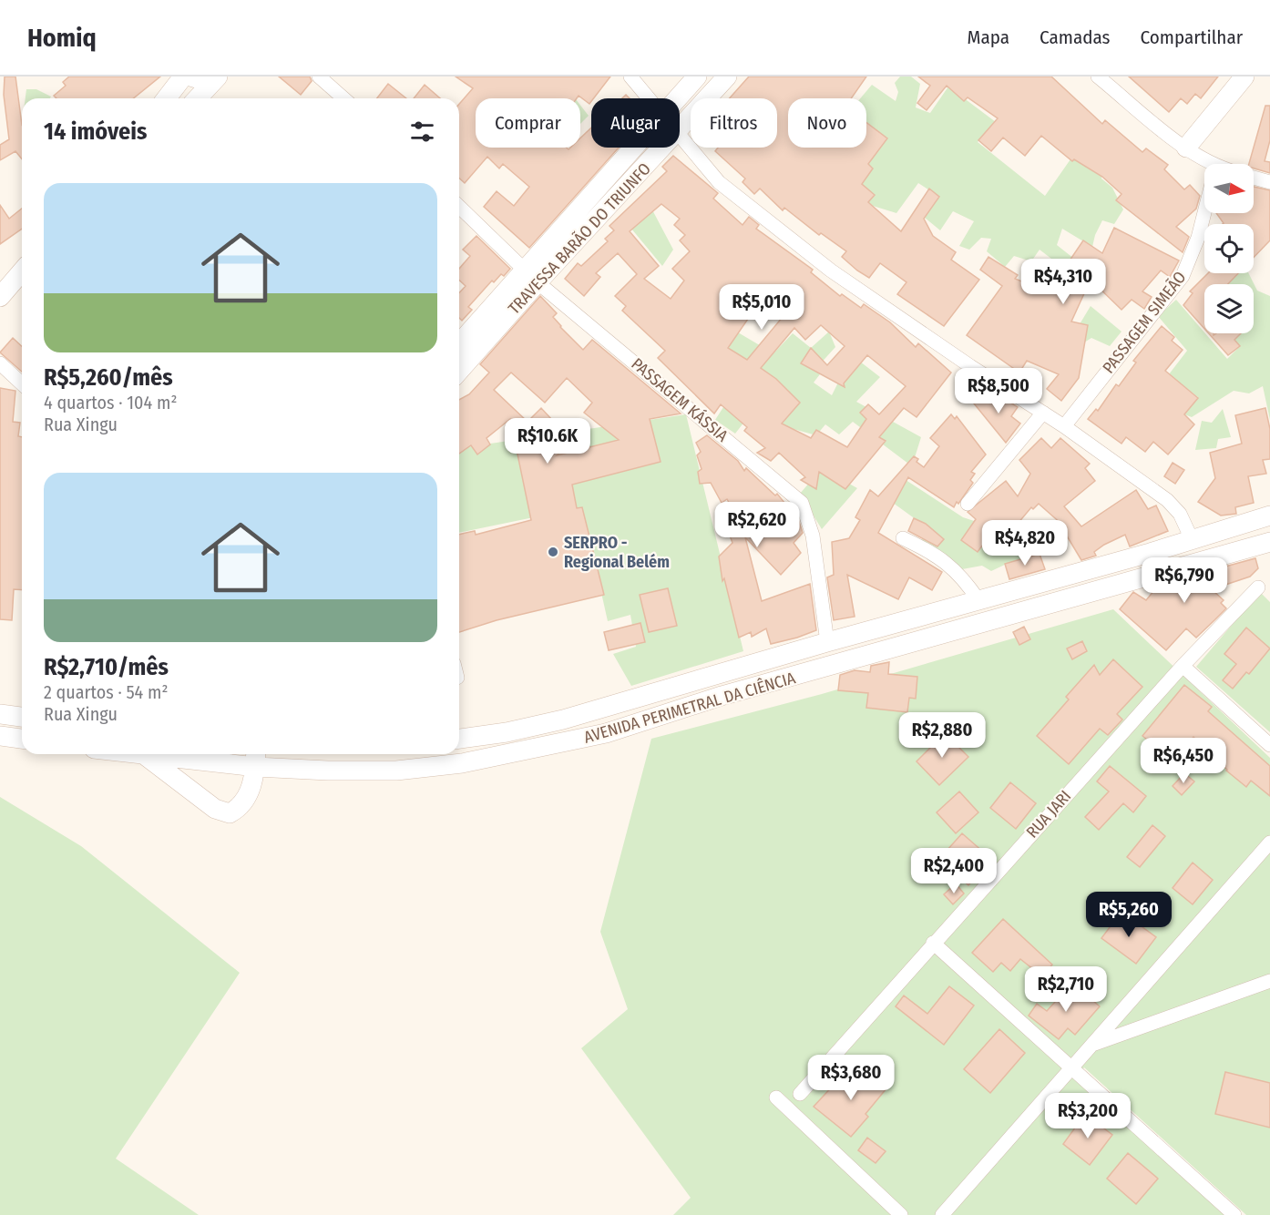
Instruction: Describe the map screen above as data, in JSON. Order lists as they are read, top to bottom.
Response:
{
  "streets": {
    "main road": ["TRAVESSA BARÃO DO TRIUNFO", "AVENIDA PERIMETRAL DA CIÊNCIA"],
    "street": ["PASSAGEM SIMEÃO", "PASSAGEM KÁSSIA", "RUA JARI"]
  },
  "crossings": [
    ["TRAVESSA BARÃO DO TRIUNFO", "PASSAGEM KÁSSIA"],
    ["PASSAGEM KÁSSIA", "AVENIDA PERIMETRAL DA CIÊNCIA"]
  ],
  "places": ["SERPRO - Regional Belém"],
  "north": "right",
  "page": {
    "header": "Homiq",
    "nav": ["Mapa", "Camadas", "Compartilhar"],
    "chip": [
      "Comprar",
      "Alugar",
      "Filtros",
      "Novo"
    ],
    "heading": "14 imóveis",
    "list": [
      {
        "name": "R$5,260/mês",
        "note": "4 quartos · 104 m² · Rua Xingu"
      },
      {
        "name": "R$2,710/mês",
        "note": "2 quartos · 54 m² · Rua Xingu"
      }
    ],
    "price": [
      "R$4,310",
      "R$5,010",
      "R$8,500",
      "R$10.6K",
      "R$2,620",
      "R$4,820",
      "R$6,790",
      "R$2,880",
      "R$6,450",
      "R$2,400",
      "R$5,260",
      "R$2,710",
      "R$3,680",
      "R$3,200"
    ]
  }
}
